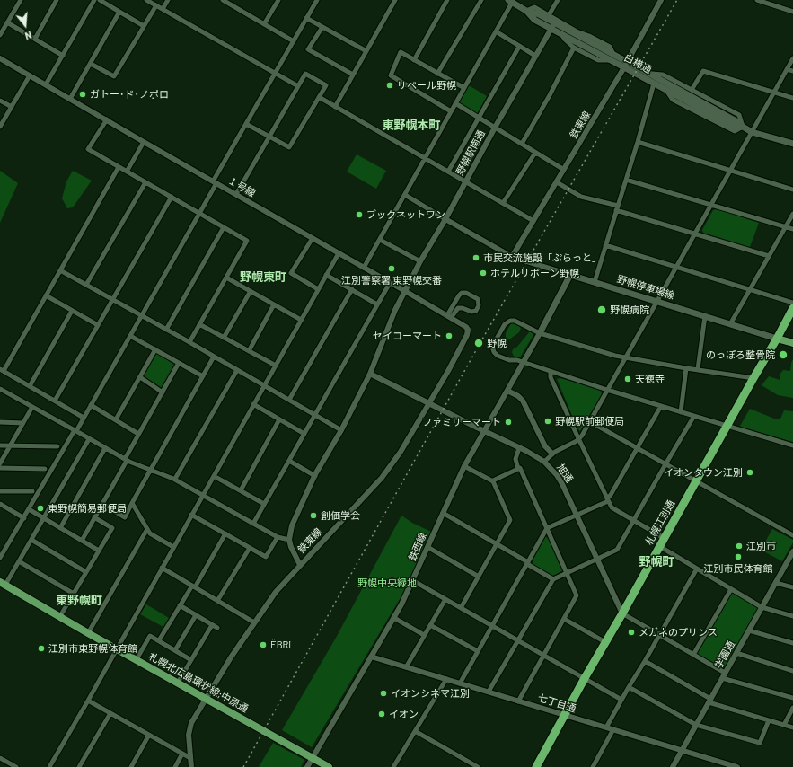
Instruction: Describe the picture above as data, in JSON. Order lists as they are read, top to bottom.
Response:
{
  "streets": {
    "highway": ["札幌江別通"],
    "main road": ["白樺通", "野幌停車場線", "札幌北広島環状線;中原通"],
    "street": [
      "鉄東線",
      "野幌駅南通",
      "１号線",
      "旭通",
      "鉄西線",
      "学園通",
      "七丁目通"
    ]
  },
  "crossings": [
    ["白樺通", "鉄東線"],
    ["白樺通", "野幌駅南通"],
    ["鉄東線", "１号線"],
    ["鉄東線", "旭通"],
    ["鉄東線", "札幌北広島環状線;中原通"],
    ["野幌駅南通", "１号線"],
    ["野幌駅南通", "旭通"],
    ["野幌停車場線", "札幌江別通"],
    ["旭通", "札幌江別通"],
    ["旭通", "鉄西線"],
    ["札幌江別通", "七丁目通"],
    ["鉄西線", "札幌北広島環状線;中原通"],
    ["鉄西線", "七丁目通"],
    ["学園通", "七丁目通"]
  ],
  "districts": [
    "東野幌本町",
    "野幌東町",
    "野幌町",
    "東野幌町"
  ],
  "parks": ["野幌中央緑地"],
  "places": [
    "リベール野幌",
    "ガトー･ド･ノポロ",
    "ブックネットワン",
    "市民交流施設「ぷらっと」",
    "江別警察署 東野幌交番",
    "ホテルリボーン野幌",
    "野幌病院",
    "セイコーマート",
    "野幌",
    "のっぽろ整骨院",
    "天徳寺",
    "野幌駅前郵便局",
    "ファミリーマート",
    "イオンタウン江別",
    "東野幌簡易郵便局",
    "創価学会",
    "江別市",
    "江別市民体育館",
    "メガネのプリンス",
    "ËBRI",
    "江別市東野幌体育館",
    "イオンシネマ江別",
    "イオン"
  ],
  "north": "bottom"
}
